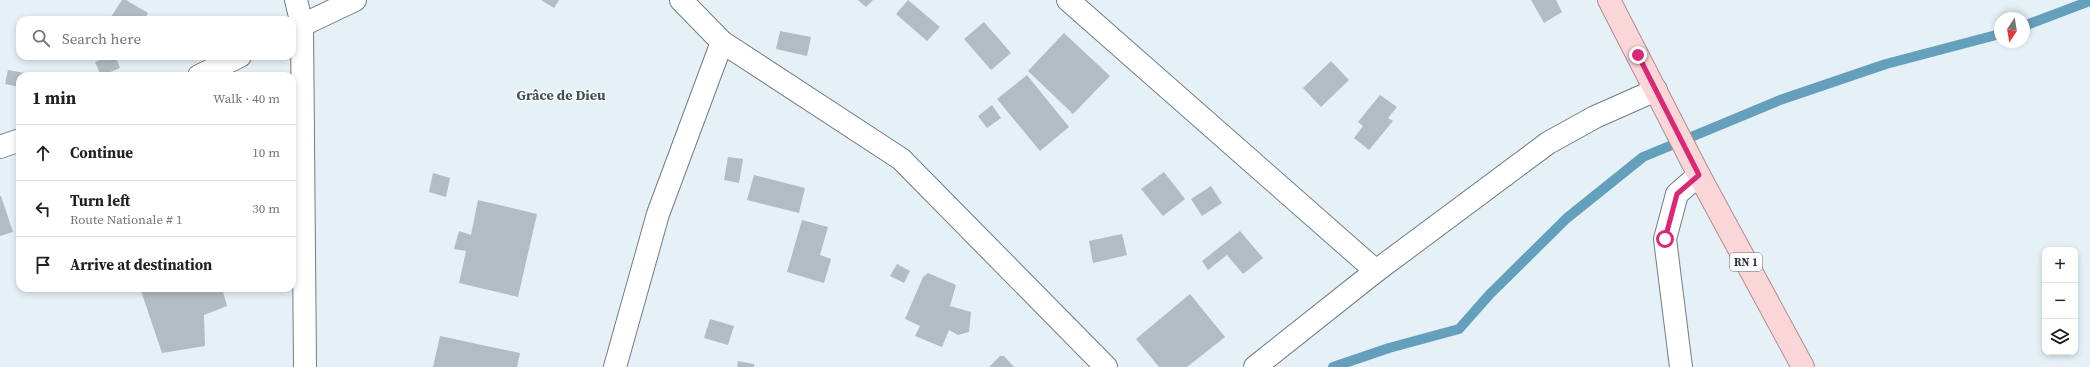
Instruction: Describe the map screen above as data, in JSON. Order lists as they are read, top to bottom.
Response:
{
  "streets": {
    "main road": ["RN 1"]
  },
  "districts": ["Grâce de Dieu"],
  "north": "bottom",
  "page": {
    "search": "Search here",
    "heading": ["1 min", "Walk · 40 m"],
    "list": [
      ["Continue", "10 m"],
      ["Turn left", "Route Nationale # 1", "30 m"],
      "Arrive at destination"
    ],
    "map_buttons": ["+", "−"]
  }
}
